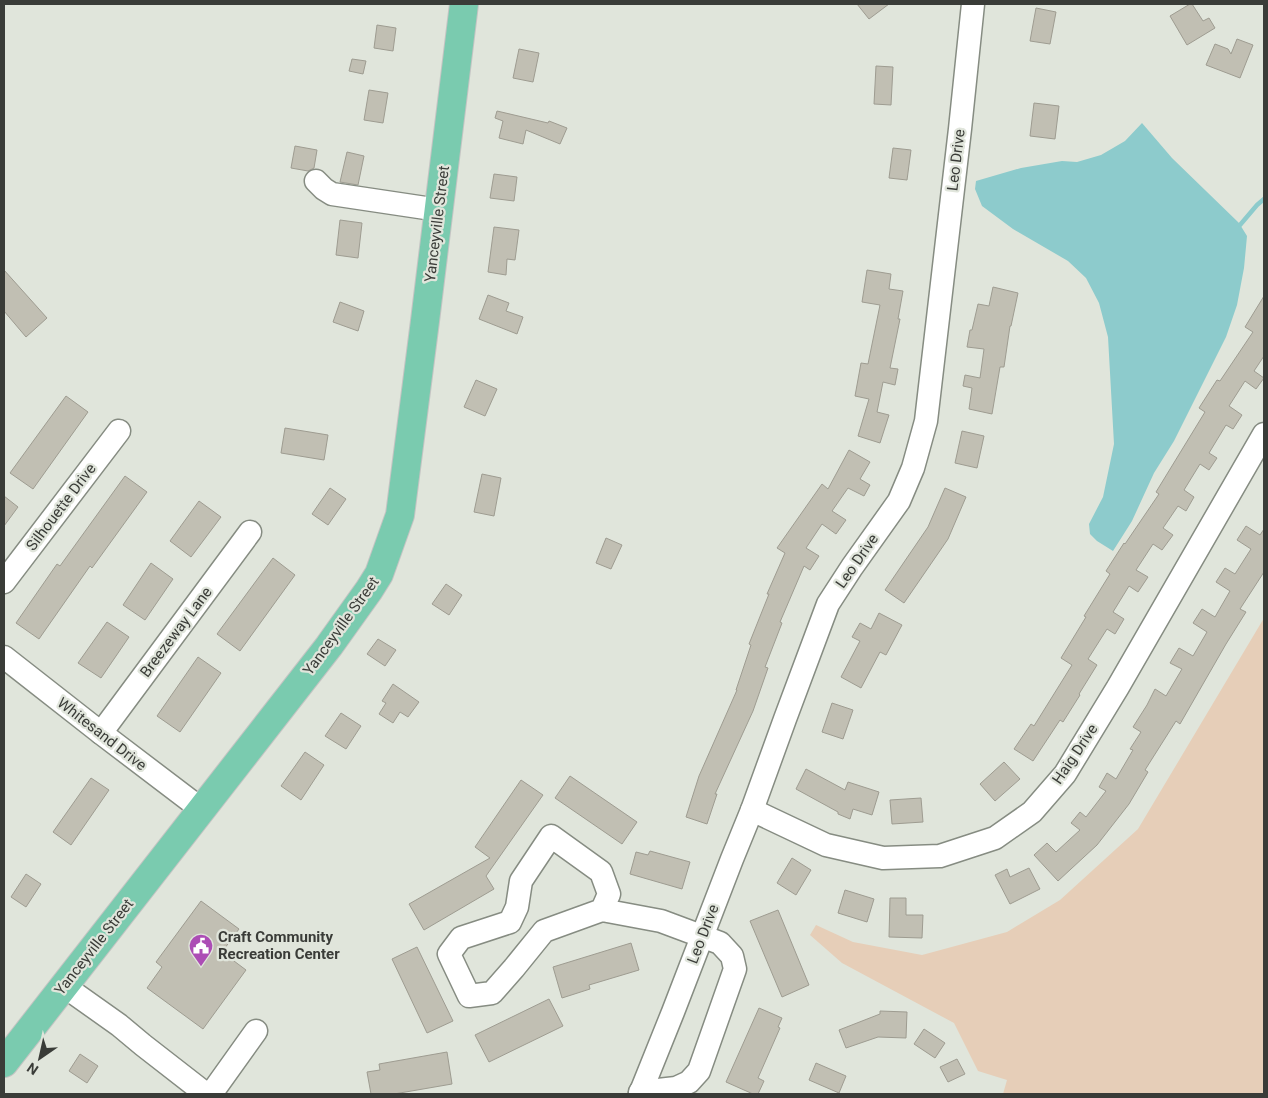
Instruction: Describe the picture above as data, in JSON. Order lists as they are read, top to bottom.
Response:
{
  "streets": {
    "main road": ["Yanceyville Street"],
    "street": [
      "Leo Drive",
      "Silhouette Drive",
      "Breezeway Lane",
      "Whitesand Drive",
      "Haig Drive"
    ]
  },
  "crossings": [
    ["Leo Drive", "Haig Drive"],
    ["Yanceyville Street", "Whitesand Drive"],
    ["Breezeway Lane", "Whitesand Drive"]
  ],
  "places": {
    "public building": ["Craft Community Recreation Center"]
  },
  "north": "bottom left"
}
